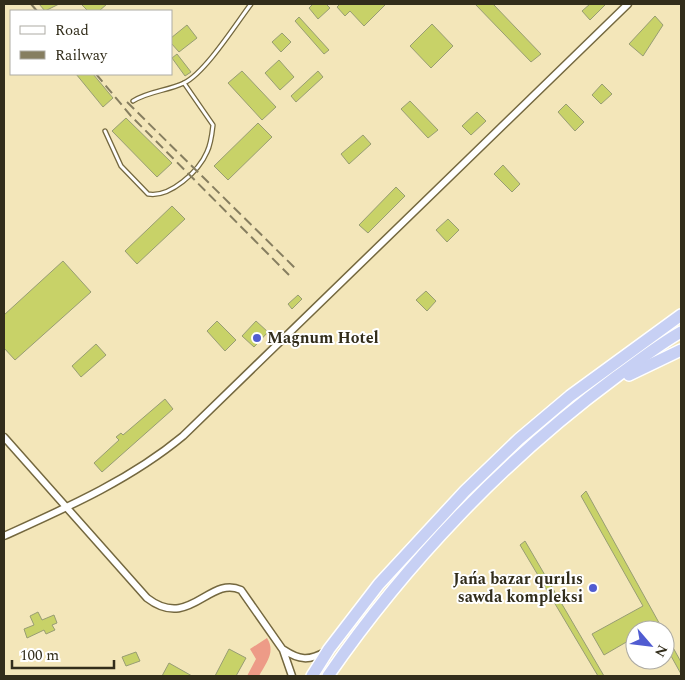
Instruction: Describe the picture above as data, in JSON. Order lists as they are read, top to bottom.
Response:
{
  "places": ["Magnum Hotel", "Jańa bazar qurılıs sawda kompleksi"],
  "legend": ["Road", "Railway"],
  "scale_bar": "100 m",
  "north": "bottom right"
}
